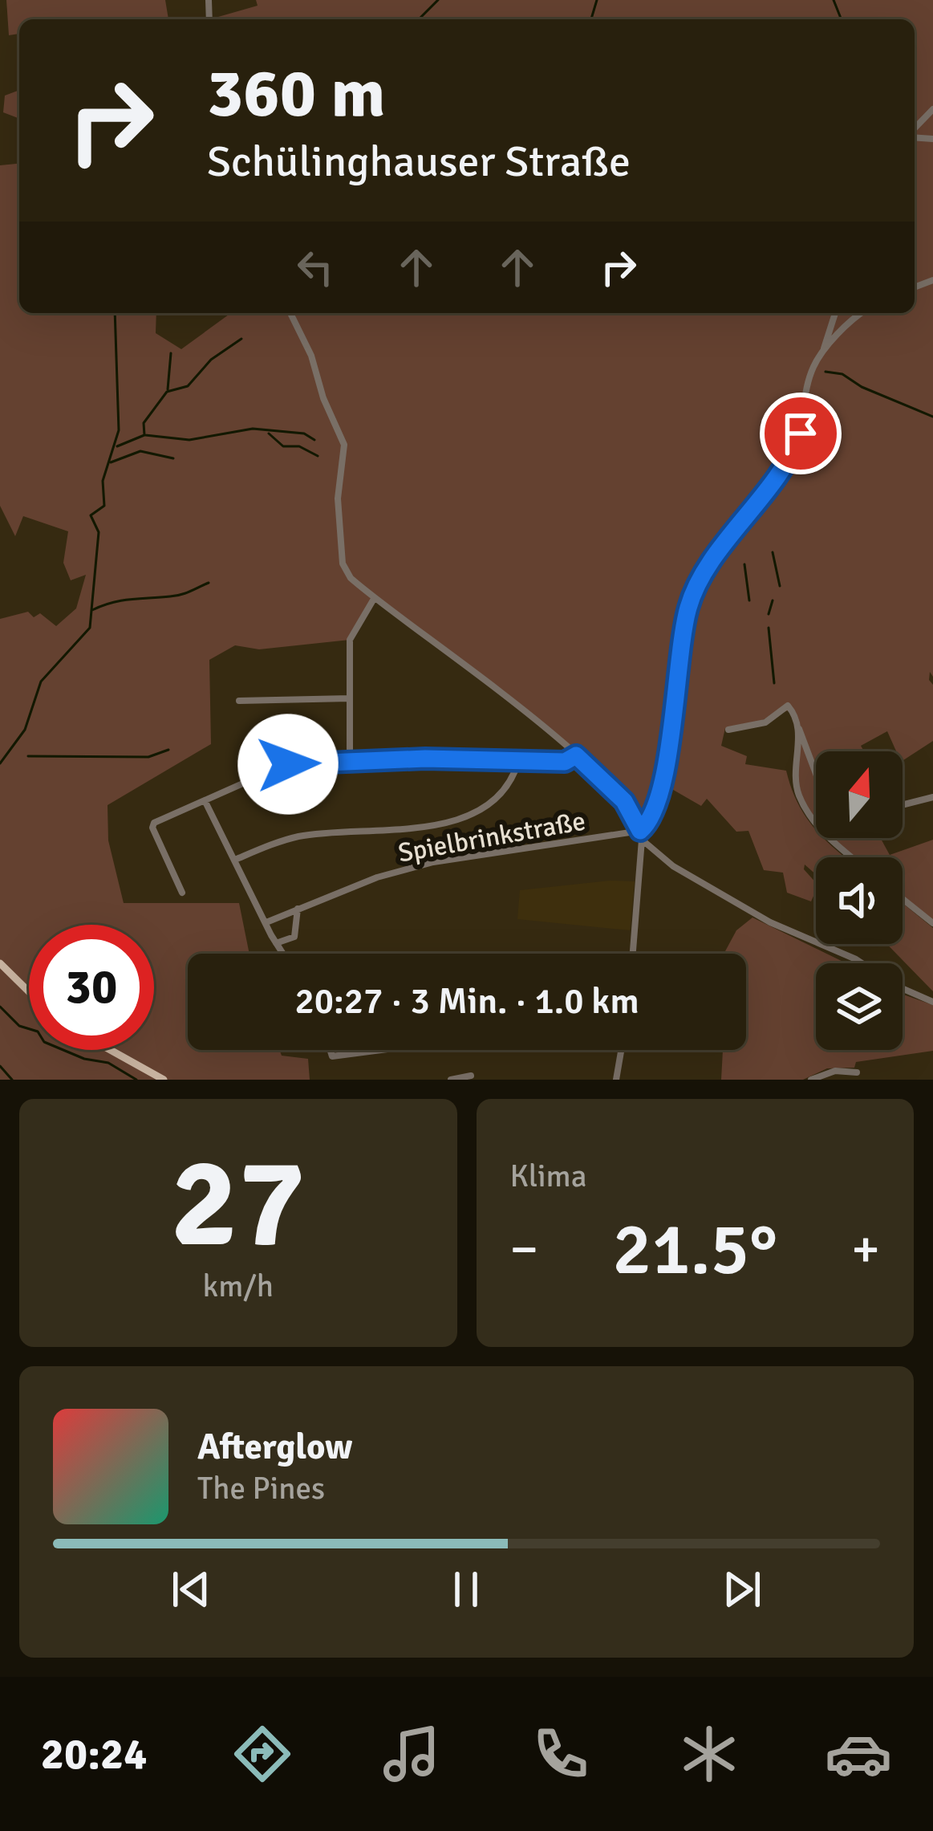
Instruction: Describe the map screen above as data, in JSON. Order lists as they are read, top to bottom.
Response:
{
  "streets": {
    "street": ["Spielbrinkstraße"]
  },
  "north": "top",
  "page": {
    "turn": ["360 m", "Schülinghauser Straße"],
    "limit": "30",
    "trip": "20:27 · 3 Min. · 1.0 km",
    "tile": [
      ["27", "km/h"],
      "Klima"
    ],
    "heat": ["−", "21.5°", "+"],
    "song": ["Afterglow", "The Pines"],
    "tabs": "20:24"
  }
}
